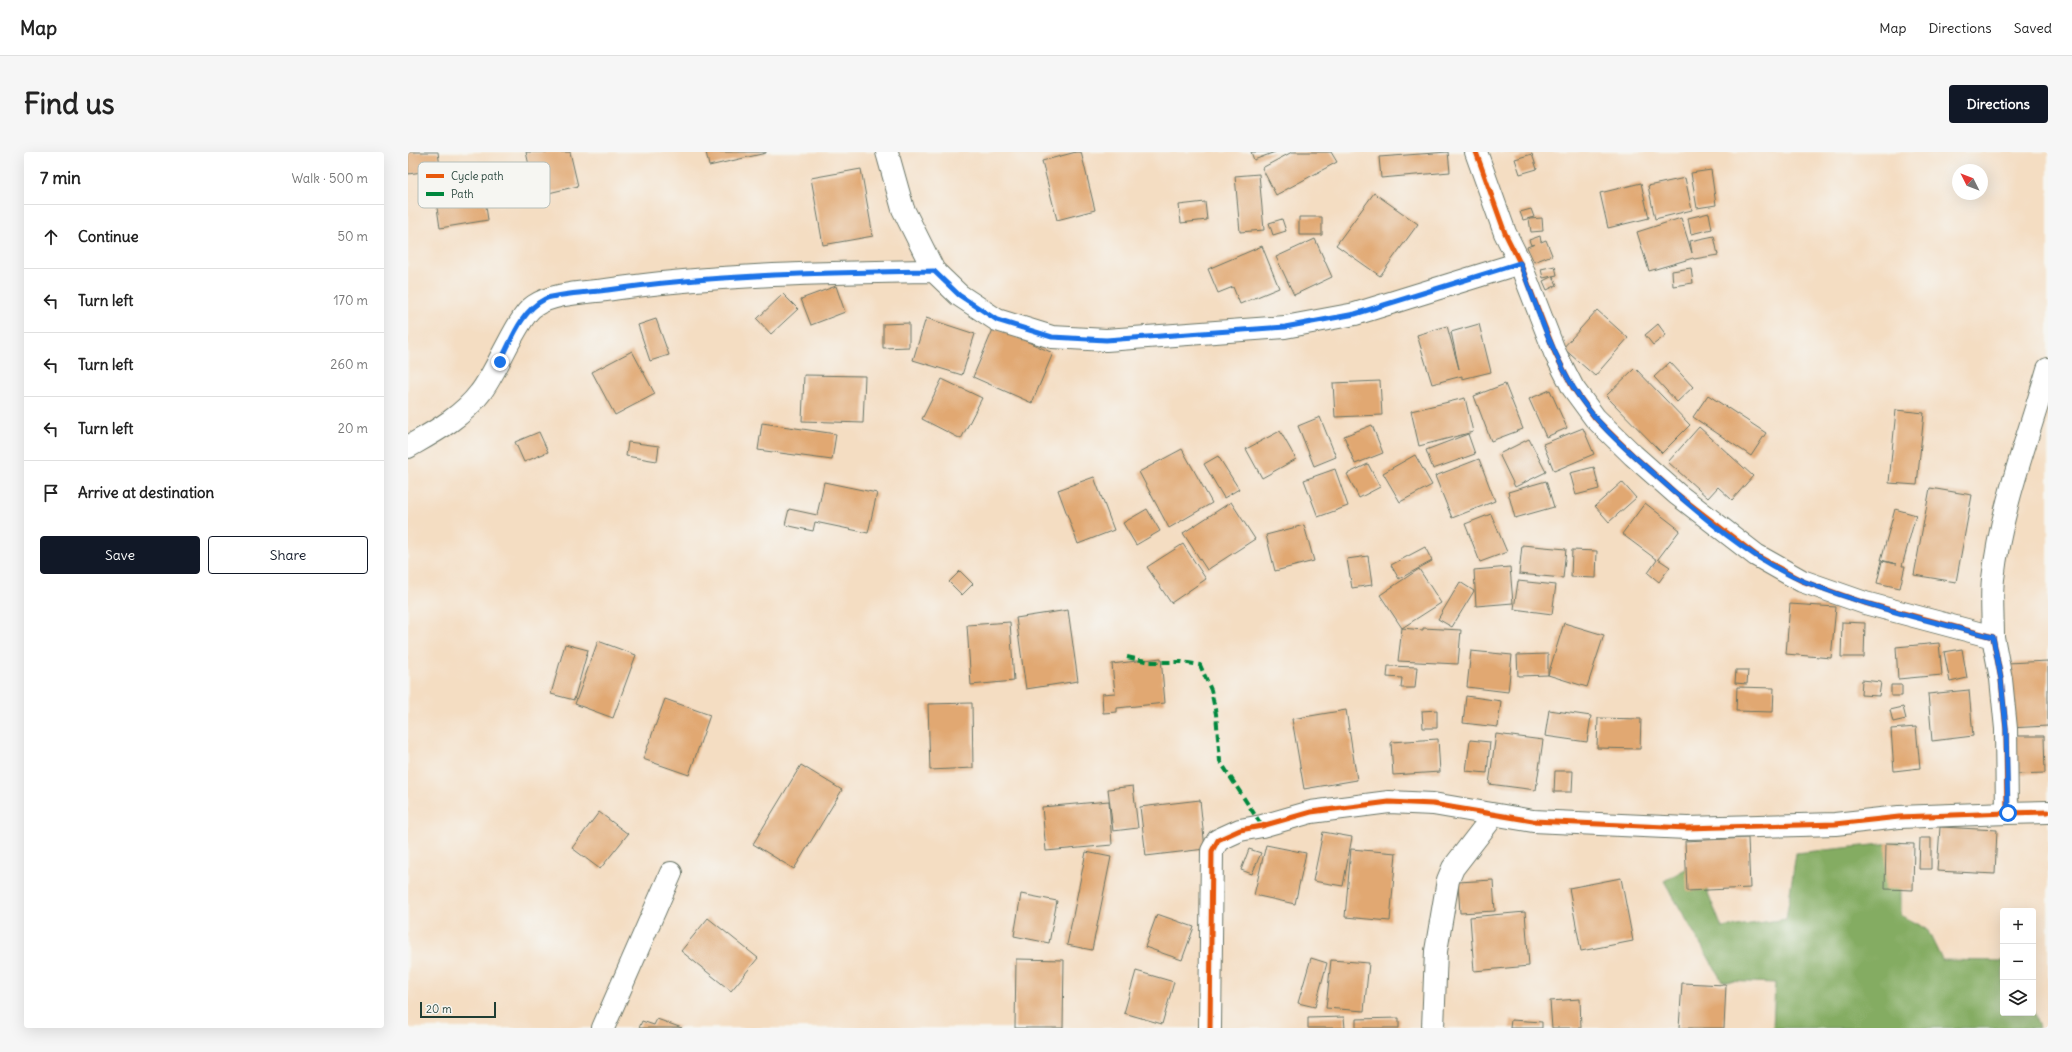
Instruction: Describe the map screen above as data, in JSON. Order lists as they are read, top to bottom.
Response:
{
  "legend": ["Cycle path", "Path"],
  "scale_bar": "20 m",
  "north": "top left",
  "page": {
    "header": "Map",
    "nav": ["Map", "Directions", "Saved"],
    "buttons": [
      "Directions",
      ["Save", "Share"]
    ],
    "title": "Find us",
    "heading": ["7 min", "Walk · 500 m"],
    "list": [
      ["Continue", "50 m"],
      ["Turn left", "170 m"],
      ["Turn left", "260 m"],
      ["Turn left", "20 m"],
      "Arrive at destination"
    ],
    "map_buttons": ["+", "−"],
    "scale": "20 m"
  }
}
